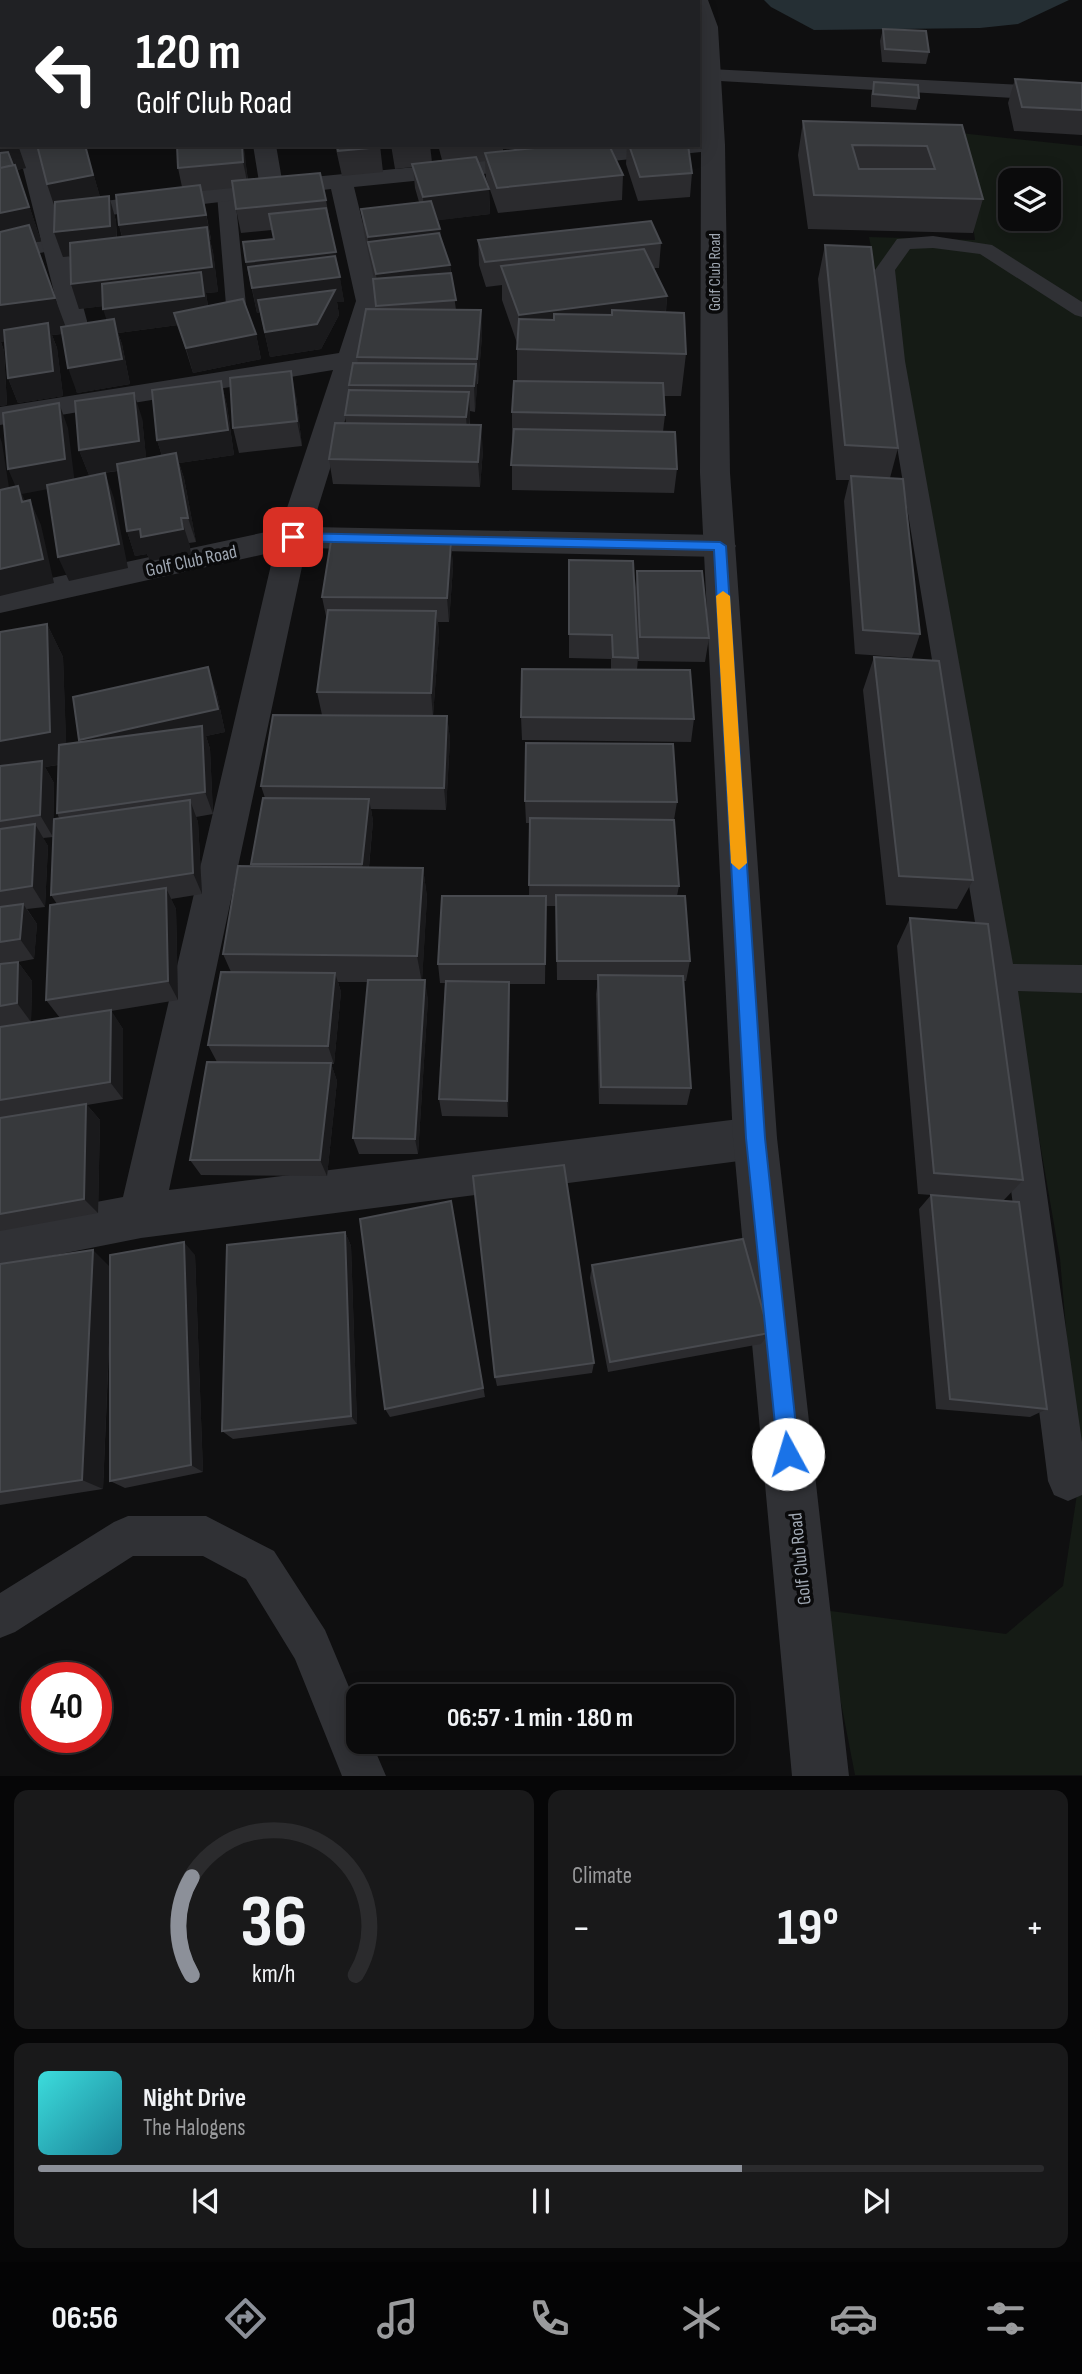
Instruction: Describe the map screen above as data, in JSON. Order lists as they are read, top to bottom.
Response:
{
  "streets": {
    "street": ["Golf Club Road"]
  },
  "page": {
    "turn": ["120 m", "Golf Club Road"],
    "limit": "40",
    "trip": "06:57 · 1 min · 180 m",
    "tile": "Climate",
    "heat": ["−", "19°", "+"],
    "song": ["Night Drive", "The Halogens"],
    "tabs": "06:56",
    "gauge": ["36", "km/h"]
  }
}
